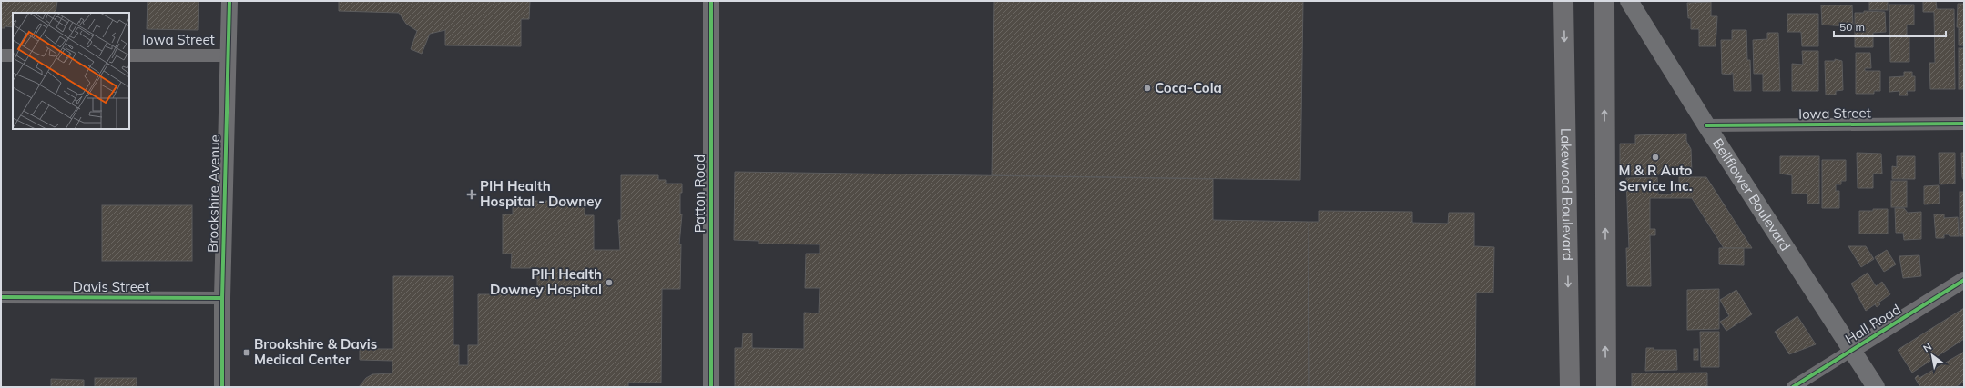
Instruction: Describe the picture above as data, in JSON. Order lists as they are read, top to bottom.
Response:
{
  "streets": {
    "main road": ["Lakewood Boulevard", "Bellflower Boulevard"],
    "street": [
      "Iowa Street",
      "Brookshire Avenue",
      "Patton Road",
      "Davis Street",
      "Hall Road"
    ]
  },
  "crossings": [
    ["Iowa Street", "Brookshire Avenue"],
    ["Iowa Street", "Bellflower Boulevard"],
    ["Brookshire Avenue", "Davis Street"],
    ["Bellflower Boulevard", "Hall Road"]
  ],
  "places": {
    "other": ["Coca-Cola", "M & R Auto Service Inc.", "PIH Health Downey Hospital"],
    "health": ["PIH Health Hospital - Downey"],
    "transit": ["Brookshire & Davis Medical Center"]
  },
  "scale_bar": "50 m",
  "north": "top left"
}
